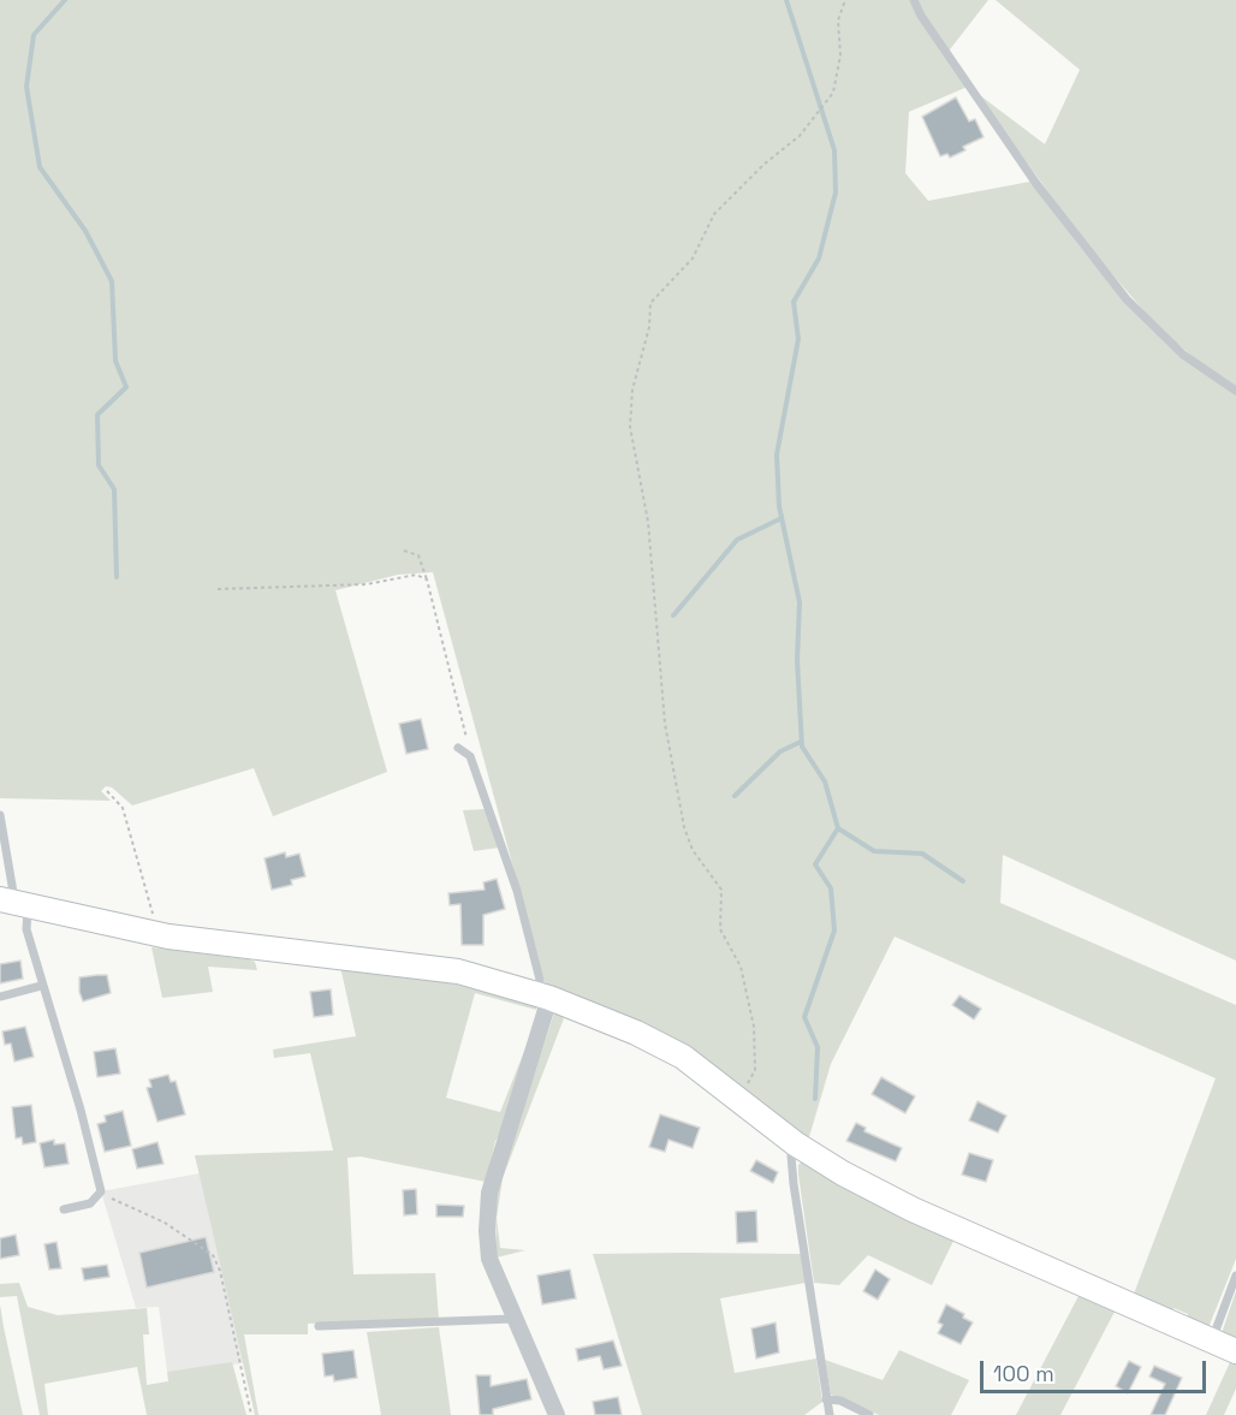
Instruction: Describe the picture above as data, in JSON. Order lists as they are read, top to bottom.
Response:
{
  "scale_bar": "100 m"
}
